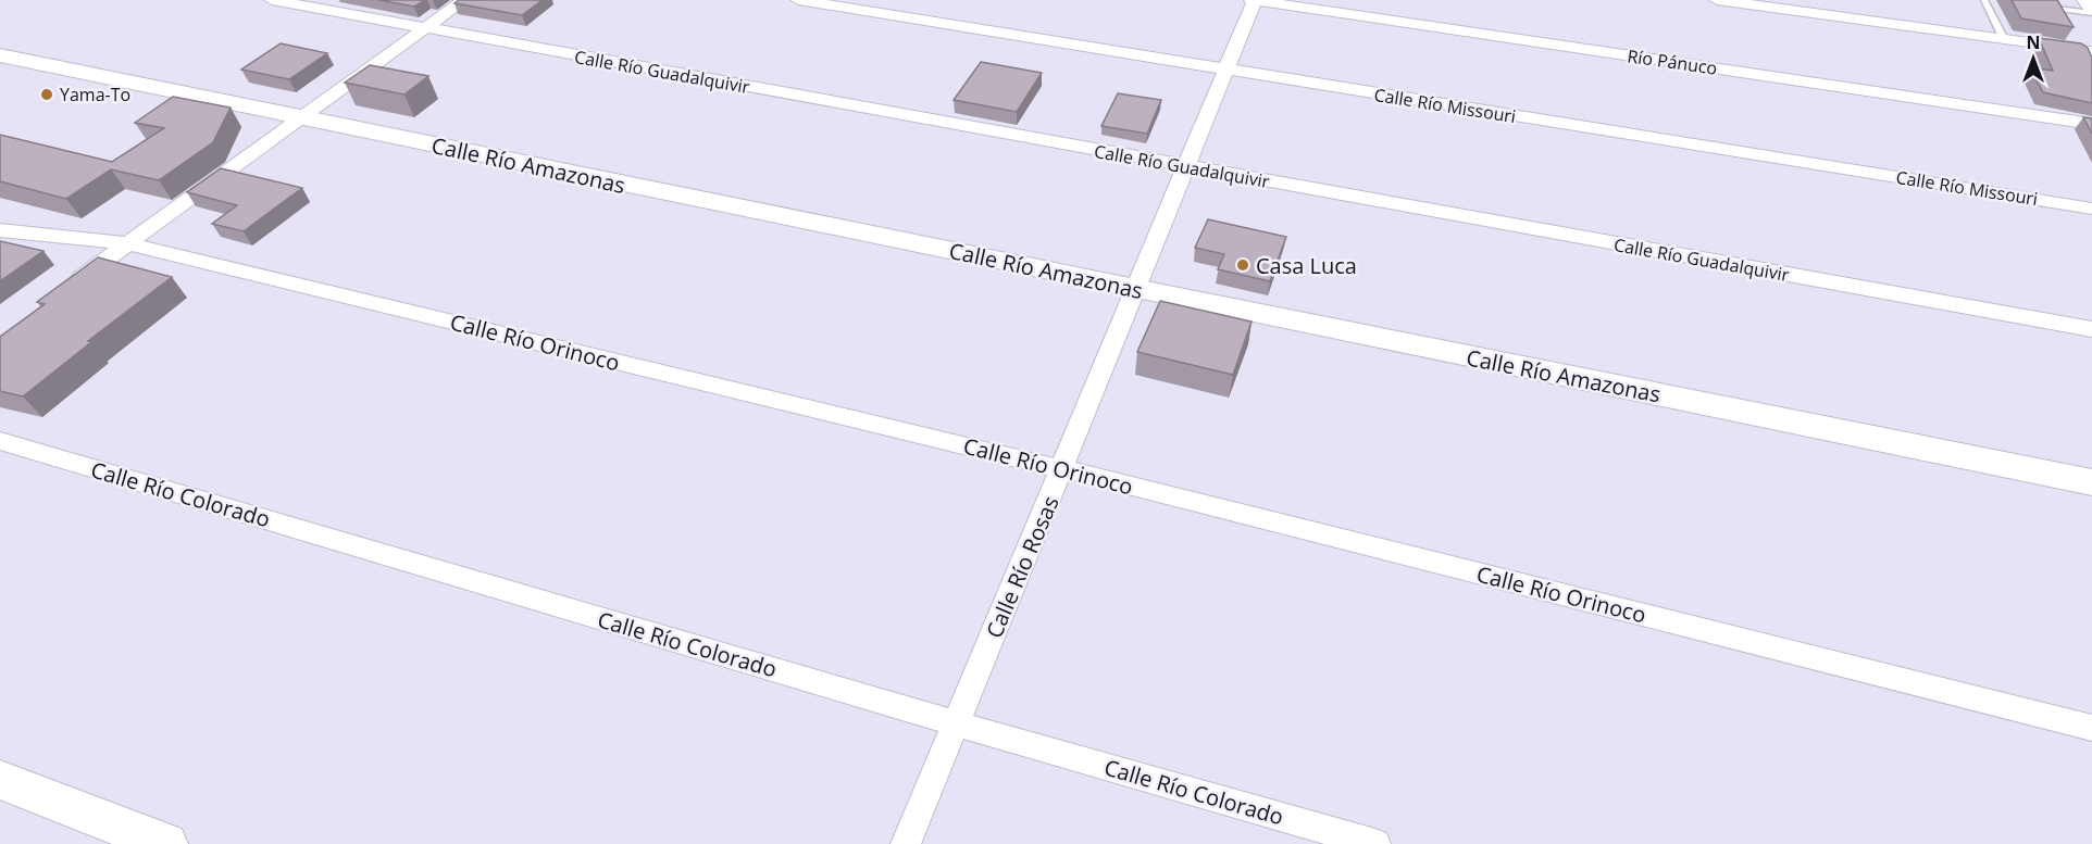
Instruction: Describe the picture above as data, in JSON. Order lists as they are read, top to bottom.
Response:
{
  "streets": {
    "street": [
      "Río Pánuco",
      "Calle Río Guadalquivir",
      "Calle Río Missouri",
      "Calle Río Amazonas",
      "Calle Río Orinoco",
      "Calle Río Colorado",
      "Calle Río Rosas"
    ]
  },
  "crossings": [
    ["Río Pánuco", "Calle Río Rosas"],
    ["Calle Río Guadalquivir", "Calle Río Rosas"],
    ["Calle Río Missouri", "Calle Río Rosas"],
    ["Calle Río Amazonas", "Calle Río Rosas"],
    ["Calle Río Orinoco", "Calle Río Rosas"],
    ["Calle Río Colorado", "Calle Río Rosas"]
  ],
  "places": ["Yama-To", "Casa Luca"],
  "north": "top"
}
